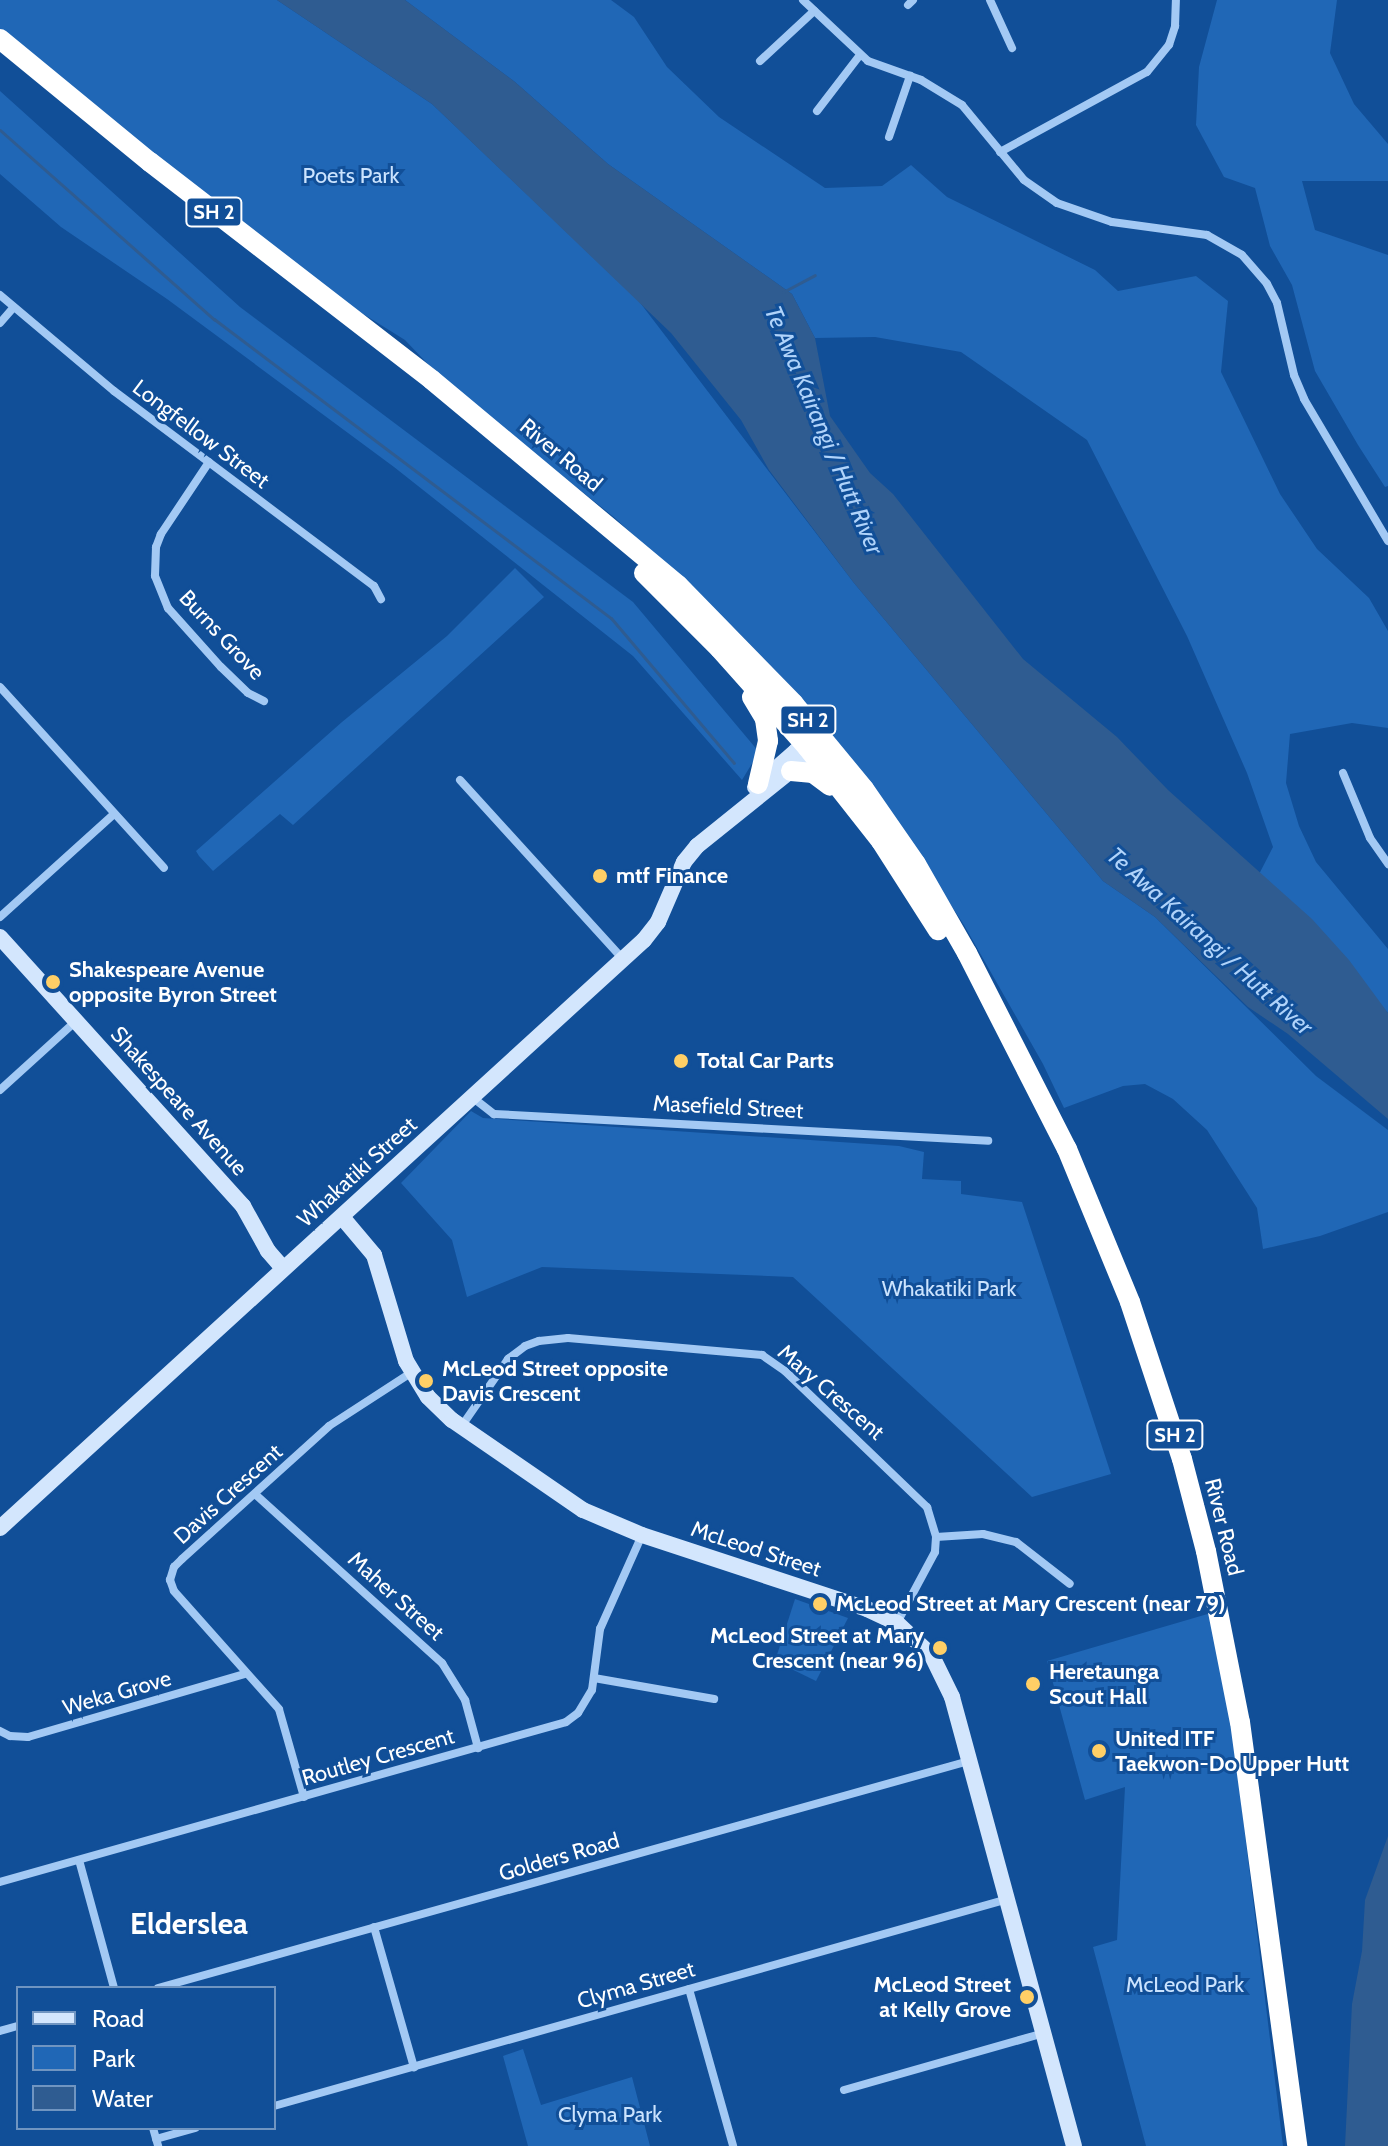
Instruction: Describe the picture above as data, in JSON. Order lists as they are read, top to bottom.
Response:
{
  "streets": {
    "highway": ["SH 2", "River Road"],
    "street": [
      "Longfellow Street",
      "Burns Grove",
      "Shakespeare Avenue",
      "Masefield Street",
      "Whakatiki Street",
      "Mary Crescent",
      "Davis Crescent",
      "McLeod Street",
      "Maher Street",
      "Weka Grove",
      "Routley Crescent",
      "Golders Road",
      "Clyma Street"
    ]
  },
  "crossings": [
    ["Longfellow Street", "Burns Grove"],
    ["River Road", "Whakatiki Street"],
    ["Shakespeare Avenue", "Whakatiki Street"],
    ["Masefield Street", "Whakatiki Street"],
    ["Whakatiki Street", "McLeod Street"],
    ["Mary Crescent", "McLeod Street"],
    ["Davis Crescent", "McLeod Street"],
    ["Davis Crescent", "Maher Street"],
    ["Davis Crescent", "Weka Grove"],
    ["Davis Crescent", "Routley Crescent"],
    ["McLeod Street", "Routley Crescent"],
    ["McLeod Street", "Golders Road"],
    ["McLeod Street", "Clyma Street"],
    ["Maher Street", "Routley Crescent"]
  ],
  "districts": ["Elderslea"],
  "water": ["Te Awa Kairangi / Hutt River"],
  "parks": [
    "Poets Park",
    "Whakatiki Park",
    "McLeod Park",
    "Clyma Park"
  ],
  "places": [
    "mtf Finance",
    "Shakespeare Avenue opposite Byron Street",
    "Total Car Parts",
    "McLeod Street opposite Davis Crescent",
    "McLeod Street at Mary Crescent (near 79)",
    "McLeod Street at Mary Crescent (near 96)",
    "Heretaunga Scout Hall",
    "United ITF Taekwon-Do Upper Hutt",
    "McLeod Street at Kelly Grove"
  ],
  "legend": ["Road", "Park", "Water"]
}
